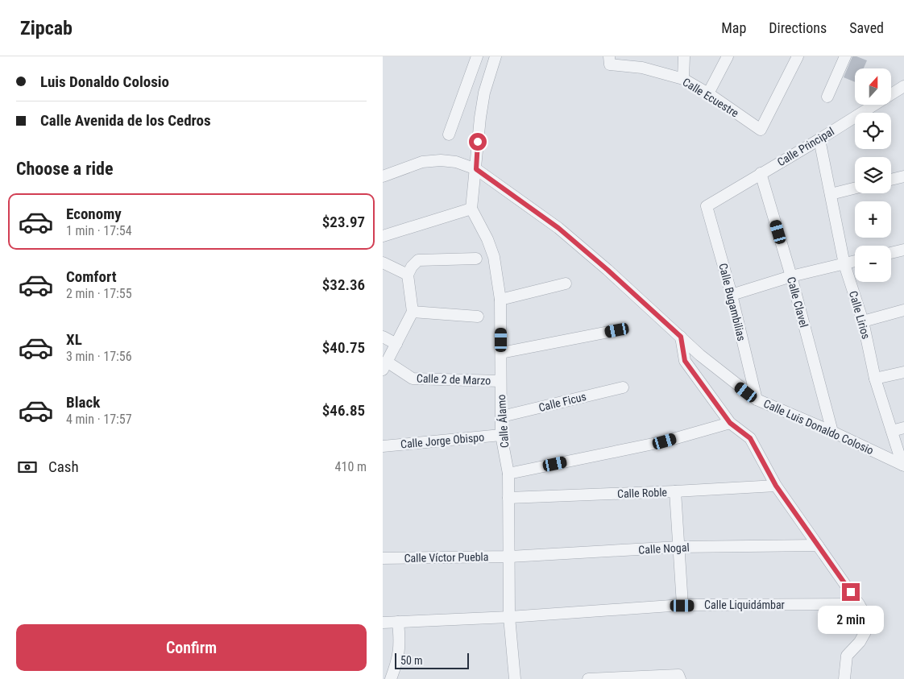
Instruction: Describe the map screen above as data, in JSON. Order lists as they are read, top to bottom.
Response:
{
  "streets": {
    "street": [
      "Calle Ecuestre",
      "Calle Principal",
      "Calle Bugambilias",
      "Calle Clavel",
      "Calle Lirios",
      "Calle 2 de Marzo",
      "Calle Ficus",
      "Calle Álamo",
      "Calle Luis Donaldo Colosio",
      "Calle Jorge Obispo",
      "Calle Roble",
      "Calle Nogal",
      "Calle Víctor Puebla",
      "Calle Liquidámbar"
    ]
  },
  "crossings": [
    ["Calle Principal", "Calle Bugambilias"],
    ["Calle Principal", "Calle Clavel"],
    ["Calle Principal", "Calle Lirios"],
    ["Calle Bugambilias", "Calle Luis Donaldo Colosio"],
    ["Calle Clavel", "Calle Luis Donaldo Colosio"],
    ["Calle Lirios", "Calle Luis Donaldo Colosio"],
    ["Calle 2 de Marzo", "Calle Álamo"],
    ["Calle Ficus", "Calle Álamo"],
    ["Calle Álamo", "Calle Jorge Obispo"],
    ["Calle Álamo", "Calle Roble"],
    ["Calle Álamo", "Calle Nogal"],
    ["Calle Álamo", "Calle Víctor Puebla"],
    ["Calle Álamo", "Calle Liquidámbar"],
    ["Calle Nogal", "Calle Víctor Puebla"]
  ],
  "scale_bar": "50 m",
  "north": "top",
  "page": {
    "header": "Zipcab",
    "nav": ["Map", "Directions", "Saved"],
    "banner": ["Luis Donaldo Colosio", "Calle Avenida de los Cedros"],
    "map_buttons": ["+", "−"],
    "heading": "Choose a ride",
    "list": [
      {
        "name": "Economy",
        "note": "1 min · 17:54",
        "value": "$23.97"
      },
      {
        "name": "Comfort",
        "note": "2 min · 17:55",
        "value": "$32.36"
      },
      {
        "name": "XL",
        "note": "3 min · 17:56",
        "value": "$40.75"
      },
      {
        "name": "Black",
        "note": "4 min · 17:57",
        "value": "$46.85"
      }
    ],
    "pay": ["Cash", "410 m"],
    "bubble": "2 min",
    "buttons": "Confirm",
    "scale": "50 m"
  }
}
